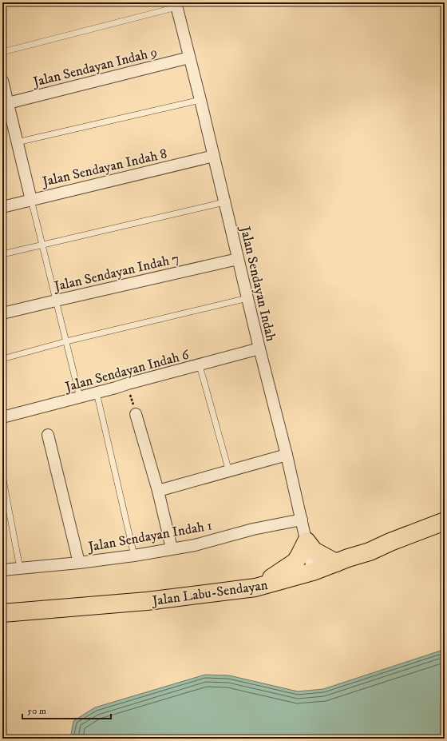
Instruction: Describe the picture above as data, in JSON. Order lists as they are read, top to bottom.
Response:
{
  "streets": {
    "main road": ["Jalan Labu-Sendayan"],
    "street": [
      "Jalan Sendayan Indah 9",
      "Jalan Sendayan Indah 8",
      "Jalan Sendayan Indah 7",
      "Jalan Sendayan Indah",
      "Jalan Sendayan Indah 6",
      "Jalan Sendayan Indah 1"
    ]
  },
  "crossings": [
    ["Jalan Sendayan Indah 9", "Jalan Sendayan Indah"],
    ["Jalan Sendayan Indah 8", "Jalan Sendayan Indah"],
    ["Jalan Sendayan Indah 7", "Jalan Sendayan Indah"],
    ["Jalan Sendayan Indah", "Jalan Sendayan Indah 6"],
    ["Jalan Sendayan Indah", "Jalan Sendayan Indah 1"],
    ["Jalan Sendayan Indah", "Jalan Labu-Sendayan"]
  ],
  "scale_bar": "50 m"
}
